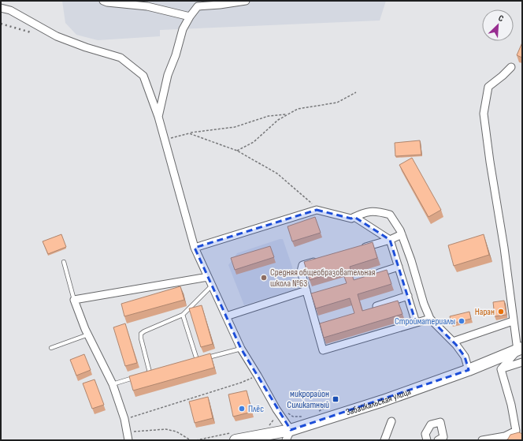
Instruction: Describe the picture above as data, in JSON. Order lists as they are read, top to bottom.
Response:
{
  "streets": {
    "main road": ["Забайкальская улица"]
  },
  "places": {
    "other": [
      "Средняя общеобразовательная школа №63",
      "Наран",
      "Стройматериалы",
      "Плёс"
    ],
    "transit": ["микрорайон Силикатный"]
  },
  "north": "top right"
}
